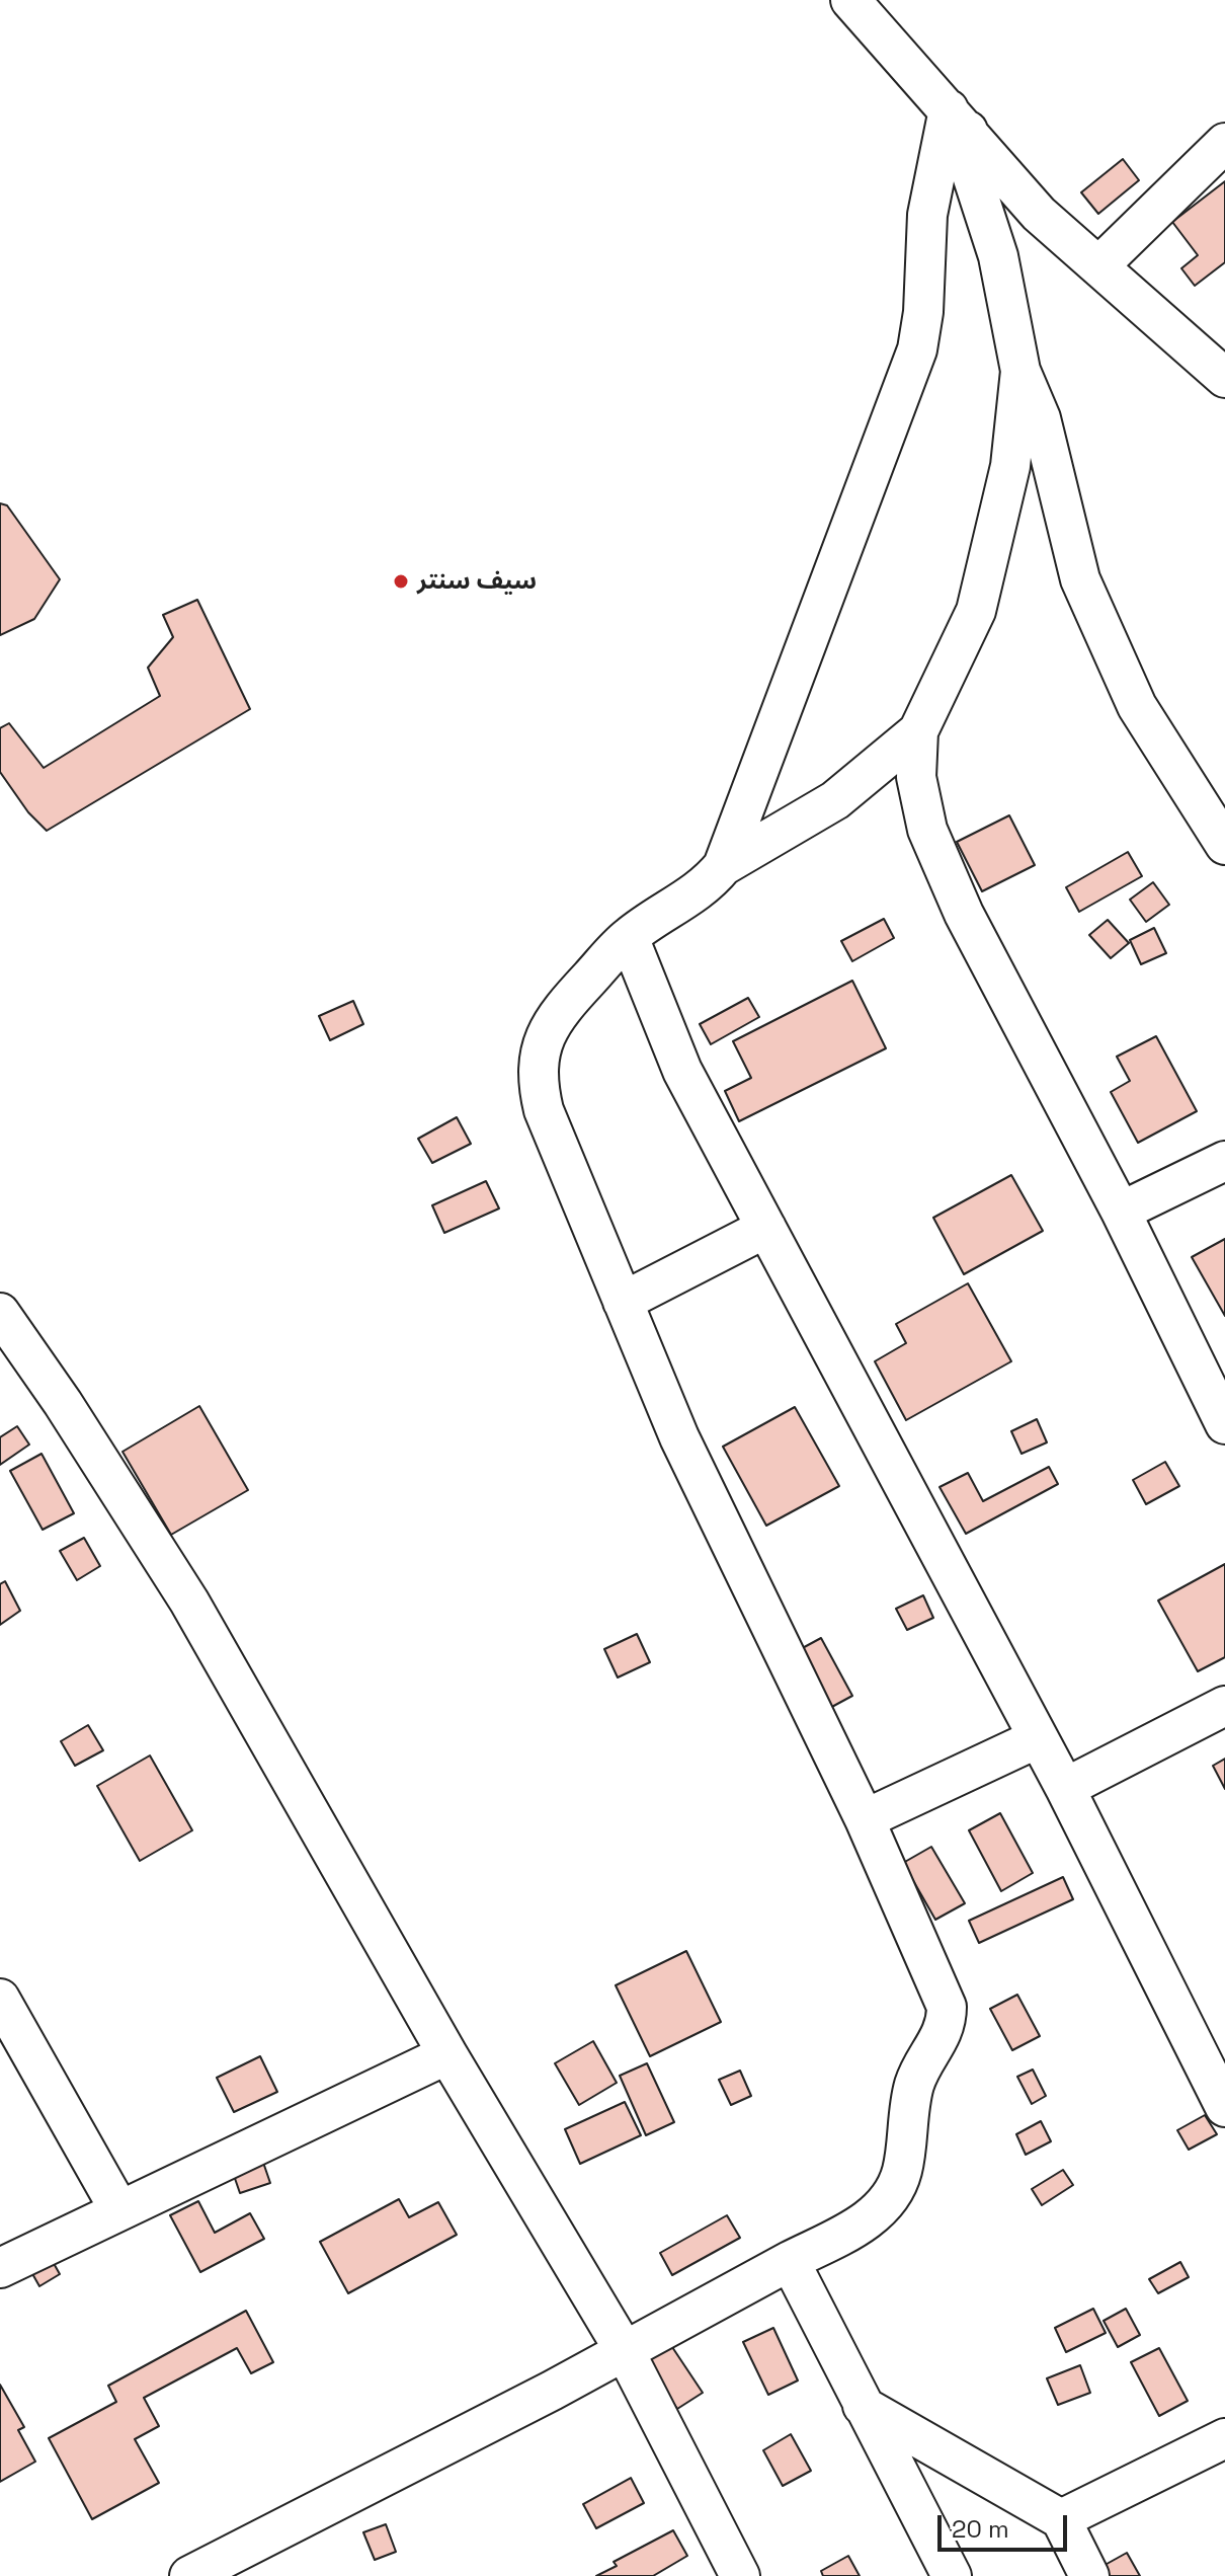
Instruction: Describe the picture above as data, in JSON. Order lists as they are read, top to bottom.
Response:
{
  "places": ["سيف سنتر"],
  "scale_bar": "20 m"
}
